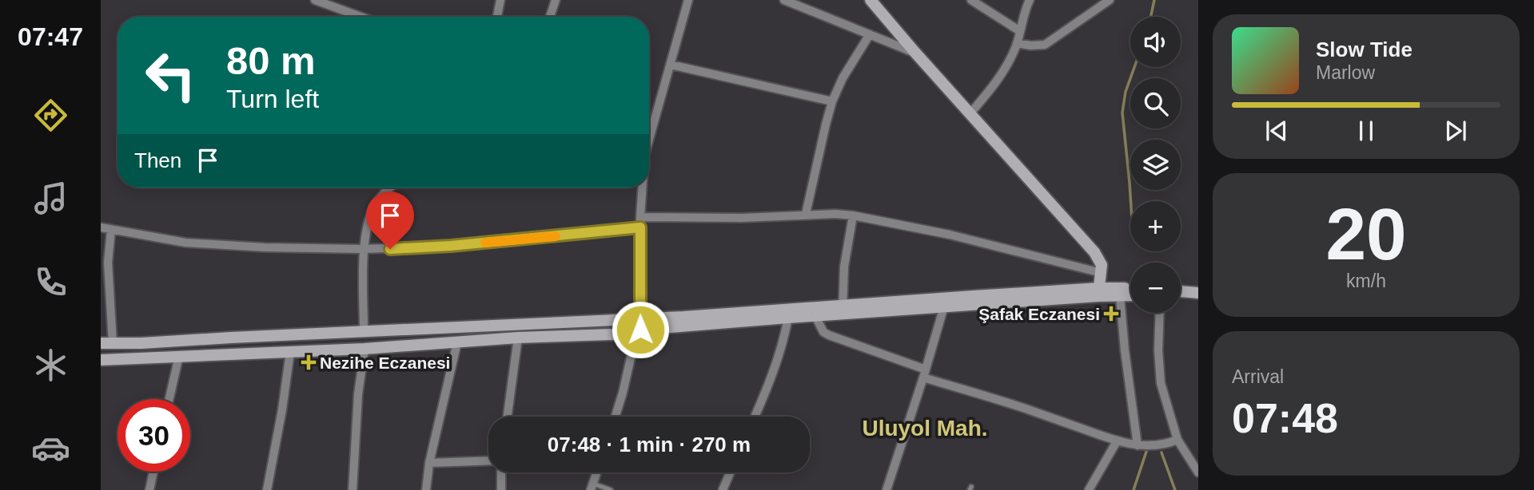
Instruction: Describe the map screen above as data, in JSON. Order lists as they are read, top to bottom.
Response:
{
  "districts": ["Uluyol Mah."],
  "places": {
    "health": ["Şafak Eczanesi", "Nezihe Eczanesi"]
  },
  "page": {
    "tabs": "07:47",
    "map_buttons": ["+", "−"],
    "turn": ["80 m", "Turn left"],
    "song": ["Slow Tide", "Marlow"],
    "then": "Then",
    "tile": [
      ["20", "km/h"],
      ["Arrival", "07:48"]
    ],
    "limit": "30",
    "trip": "07:48 · 1 min · 270 m"
  }
}
